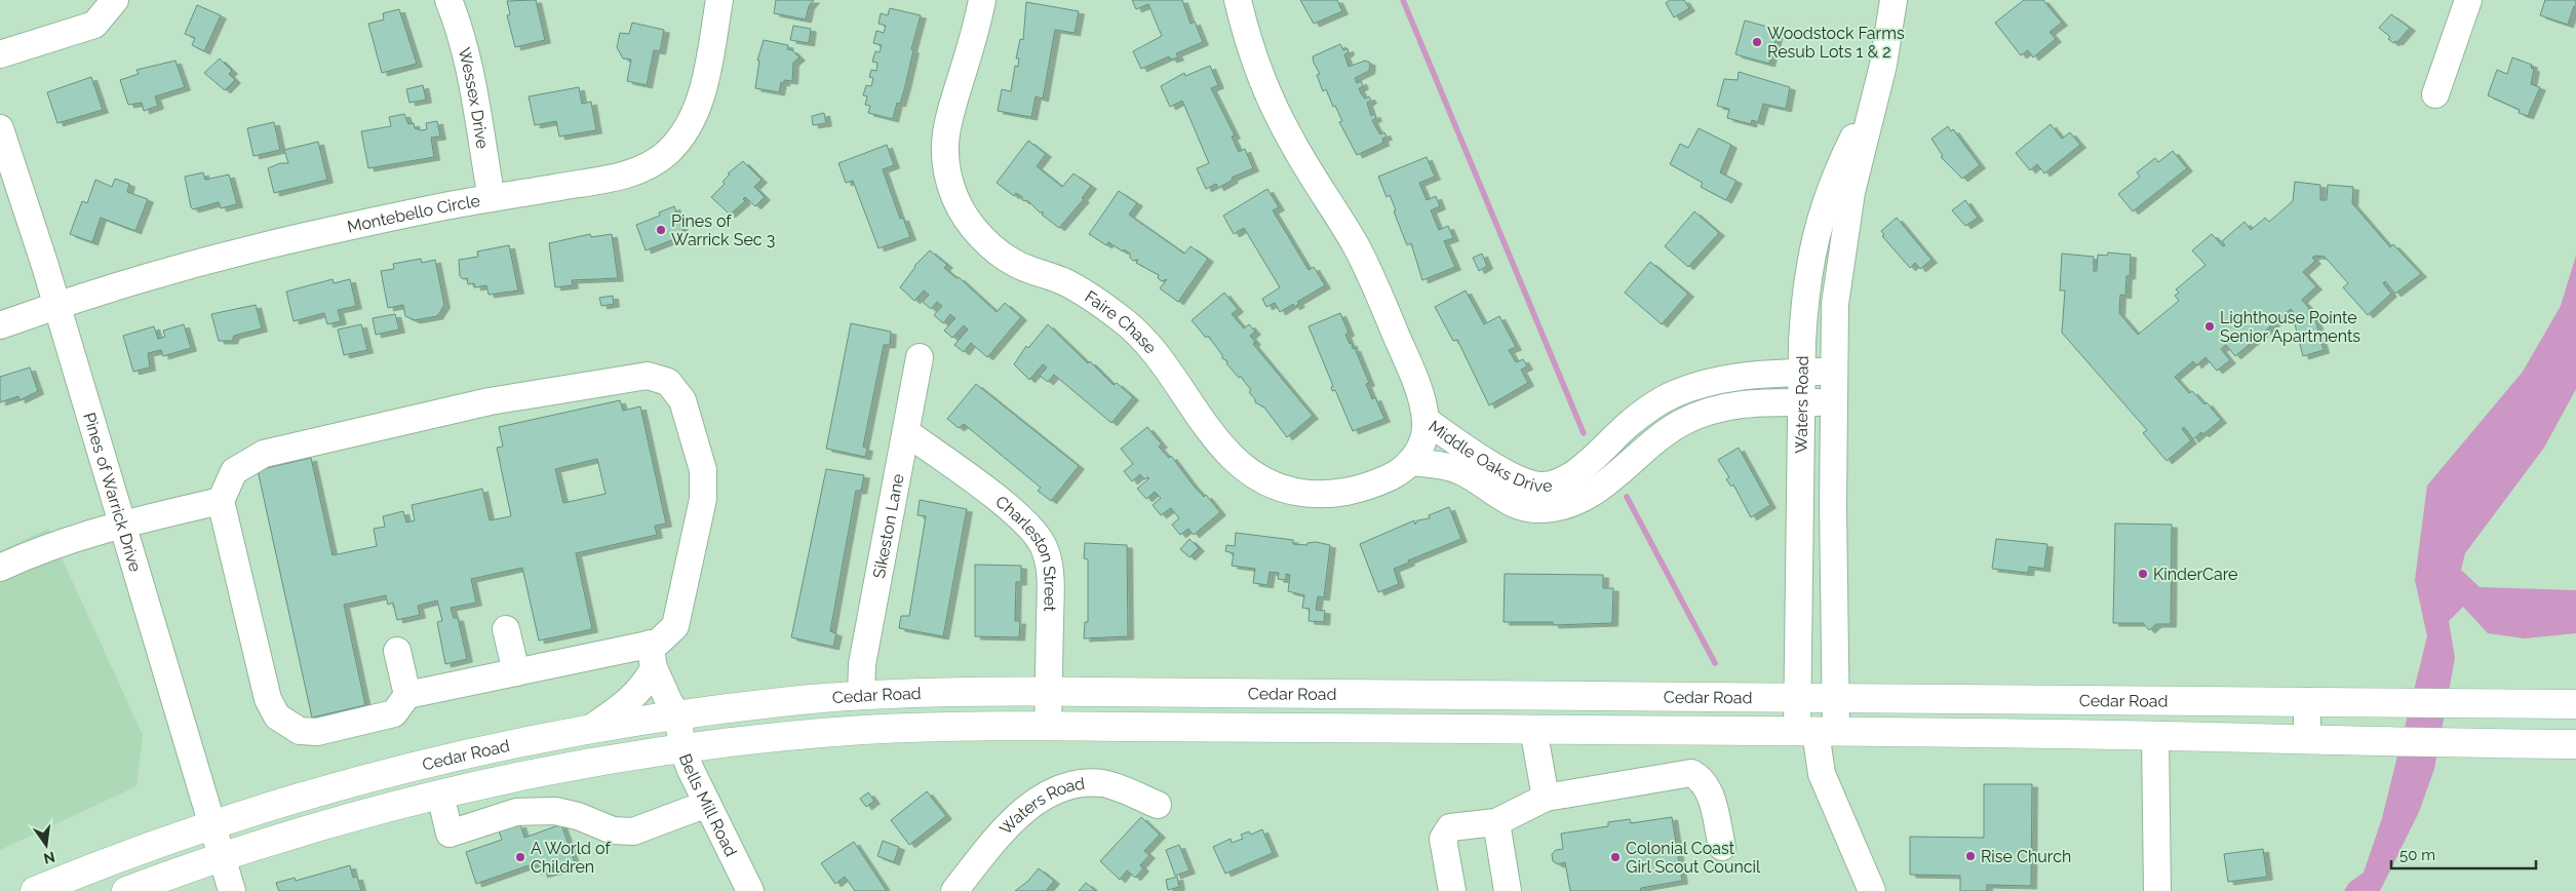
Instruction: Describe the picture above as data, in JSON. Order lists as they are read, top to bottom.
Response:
{
  "streets": {
    "main road": ["Cedar Road"],
    "street": [
      "Wessex Drive",
      "Montebello Circle",
      "Faire Chase",
      "Waters Road",
      "Middle Oaks Drive",
      "Pines of Warrick Drive",
      "Sikeston Lane",
      "Charleston Street",
      "Bells Mill Road"
    ]
  },
  "crossings": [
    ["Wessex Drive", "Montebello Circle"],
    ["Montebello Circle", "Pines of Warrick Drive"],
    ["Faire Chase", "Middle Oaks Drive"],
    ["Waters Road", "Middle Oaks Drive"],
    ["Waters Road", "Cedar Road"],
    ["Pines of Warrick Drive", "Cedar Road"],
    ["Sikeston Lane", "Charleston Street"],
    ["Sikeston Lane", "Cedar Road"],
    ["Charleston Street", "Cedar Road"],
    ["Cedar Road", "Bells Mill Road"]
  ],
  "places": [
    "Woodstock Farms Resub Lots 1 & 2",
    "Pines of Warrick Sec 3",
    "Lighthouse Pointe Senior Apartments",
    "KinderCare",
    "Rise Church",
    "A World of Children",
    "Colonial Coast Girl Scout Council"
  ],
  "scale_bar": "50 m",
  "north": "bottom"
}
